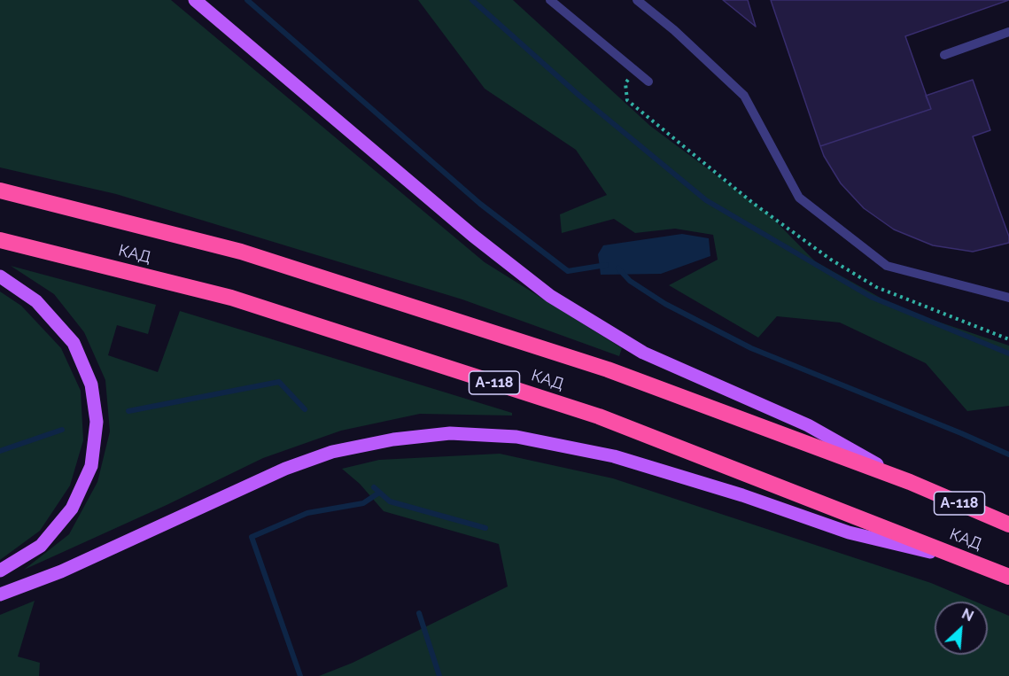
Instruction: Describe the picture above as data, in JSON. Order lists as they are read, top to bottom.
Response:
{
  "streets": {
    "highway": ["КАД", "А-118"]
  },
  "north": "top right"
}
